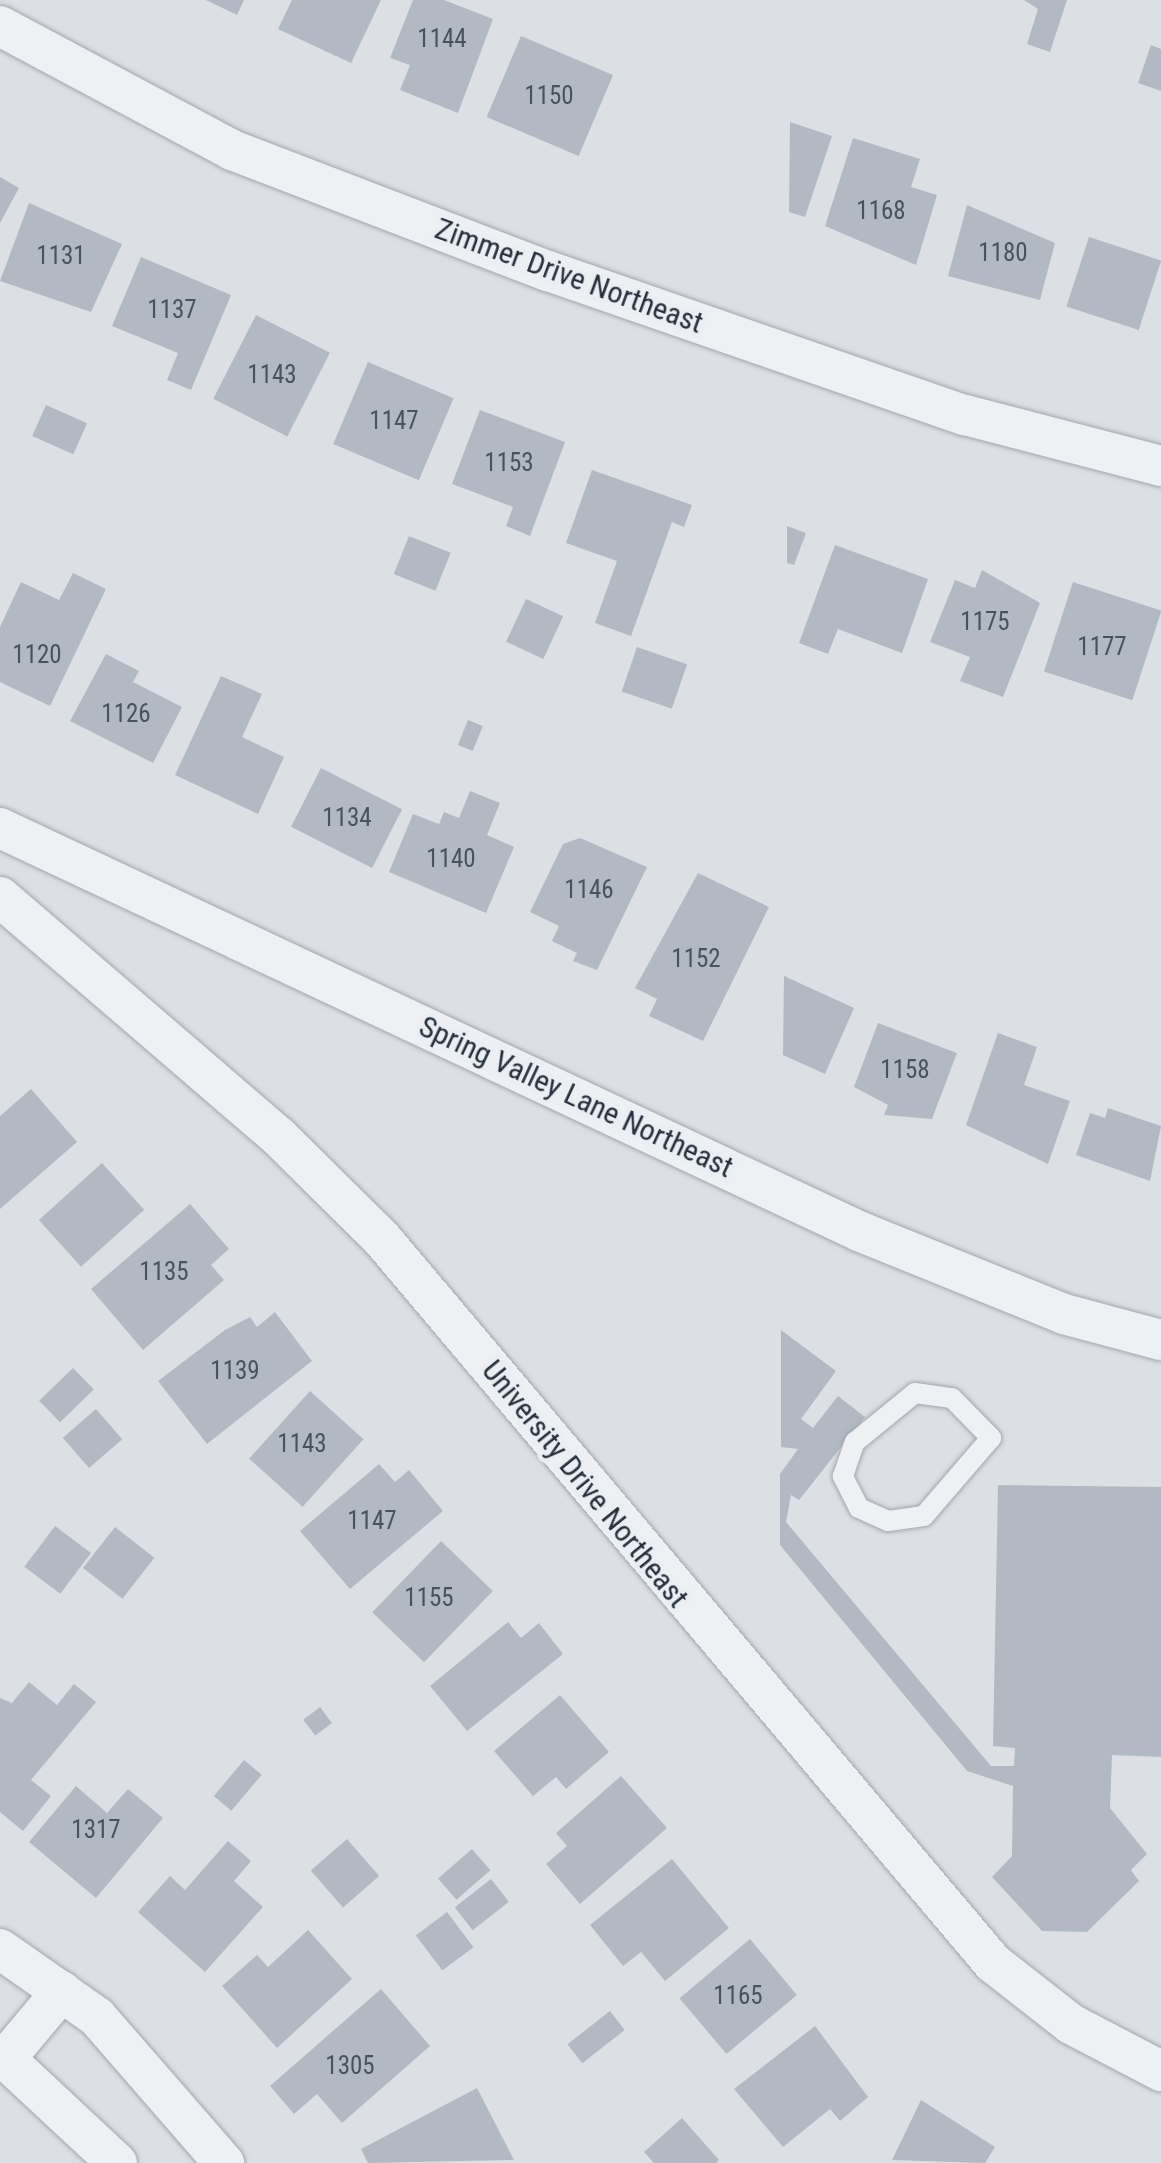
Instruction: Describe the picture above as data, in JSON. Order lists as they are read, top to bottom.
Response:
{
  "streets": {
    "street": ["Zimmer Drive Northeast", "Spring Valley Lane Northeast", "University Drive Northeast"]
  },
  "house_numbers": [
    "1144",
    "1150",
    "1168",
    "1180",
    "1131",
    "1137",
    "1143",
    "1147",
    "1153",
    "1175",
    "1177",
    "1120",
    "1126",
    "1134",
    "1140",
    "1146",
    "1152",
    "1158",
    "1135",
    "1139",
    "1143",
    "1147",
    "1155",
    "1317",
    "1165",
    "1305"
  ]
}
